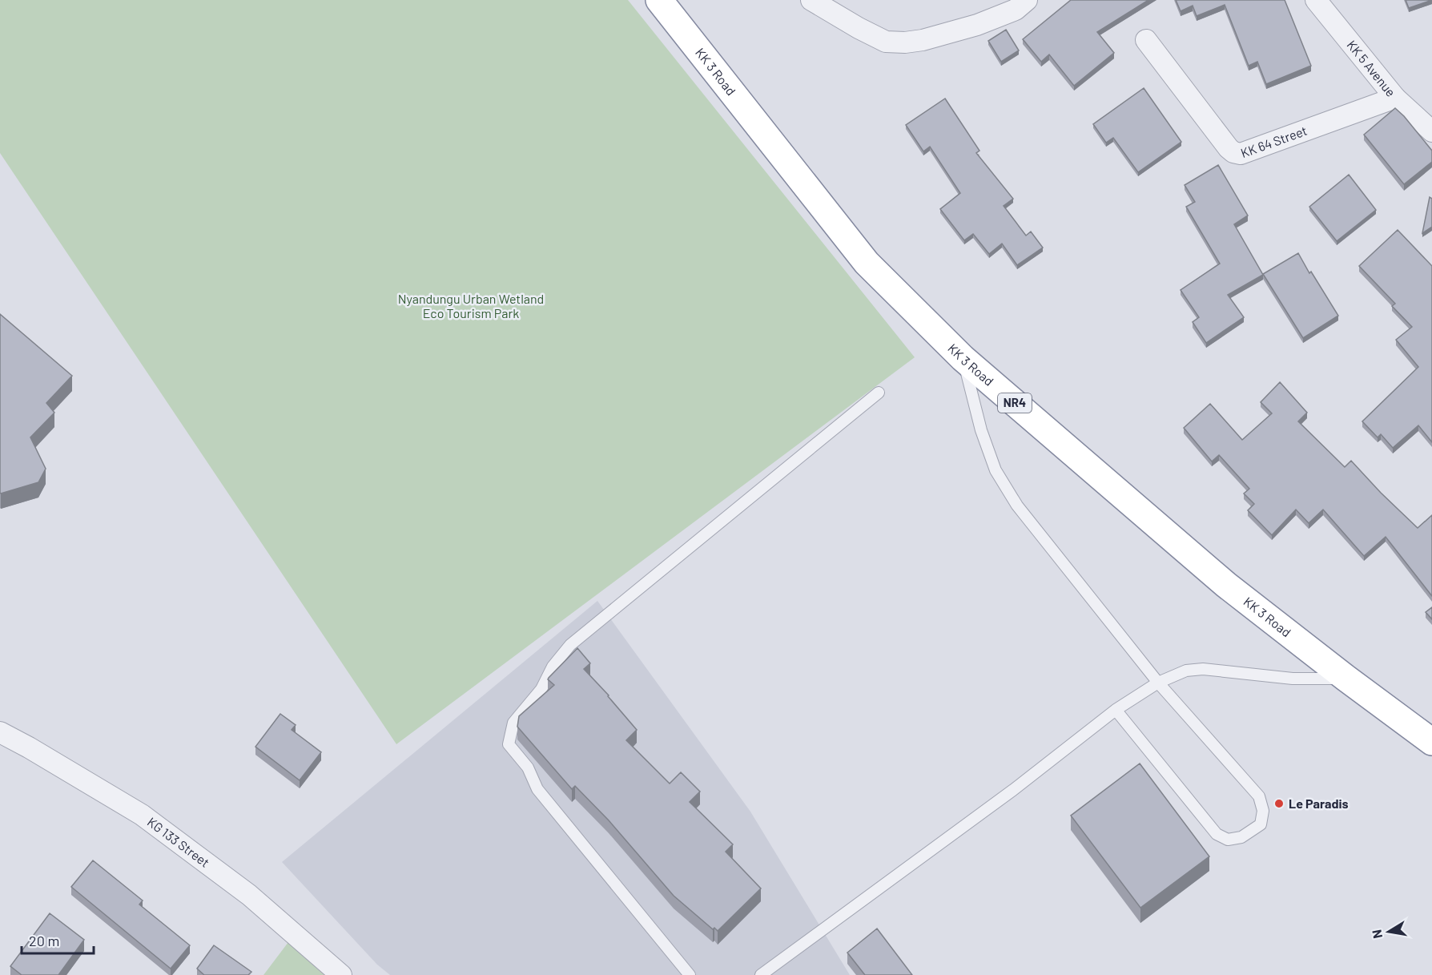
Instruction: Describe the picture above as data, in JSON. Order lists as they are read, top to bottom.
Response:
{
  "streets": {
    "highway": ["KK 3 Road", "NR4"],
    "street": ["KK 5 Avenue", "KK 64 Street", "KG 133 Street"]
  },
  "crossings": [
    ["KK 5 Avenue", "KK 64 Street"]
  ],
  "parks": ["Nyandungu Urban Wetland Eco Tourism Park"],
  "places": ["Le Paradis"],
  "scale_bar": "20 m",
  "north": "left"
}
